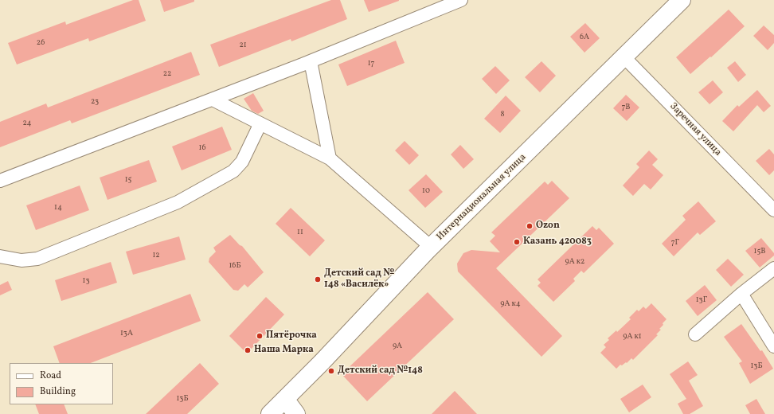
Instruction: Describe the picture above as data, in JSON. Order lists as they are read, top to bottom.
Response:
{
  "streets": {
    "street": ["Заречная улица", "Интернациональная улица"]
  },
  "crossings": [
    ["Заречная улица", "Интернациональная улица"]
  ],
  "places": [
    "Ozon",
    "Казань 420083",
    "Детский сад № 148 «Василёк»",
    "Пятёрочка",
    "Наша Марка",
    "Детский сад №148"
  ],
  "house_numbers": [
    "6А",
    "26",
    "21",
    "17",
    "22",
    "23",
    "7В",
    "8",
    "24",
    "16",
    "15",
    "10",
    "14",
    "11",
    "7Г",
    "15В",
    "12",
    "9А к2",
    "16Б",
    "13",
    "13Г",
    "9А к4",
    "13А",
    "9А к1",
    "9А",
    "13Б",
    "13Б"
  ],
  "legend": ["Road", "Building"]
}
